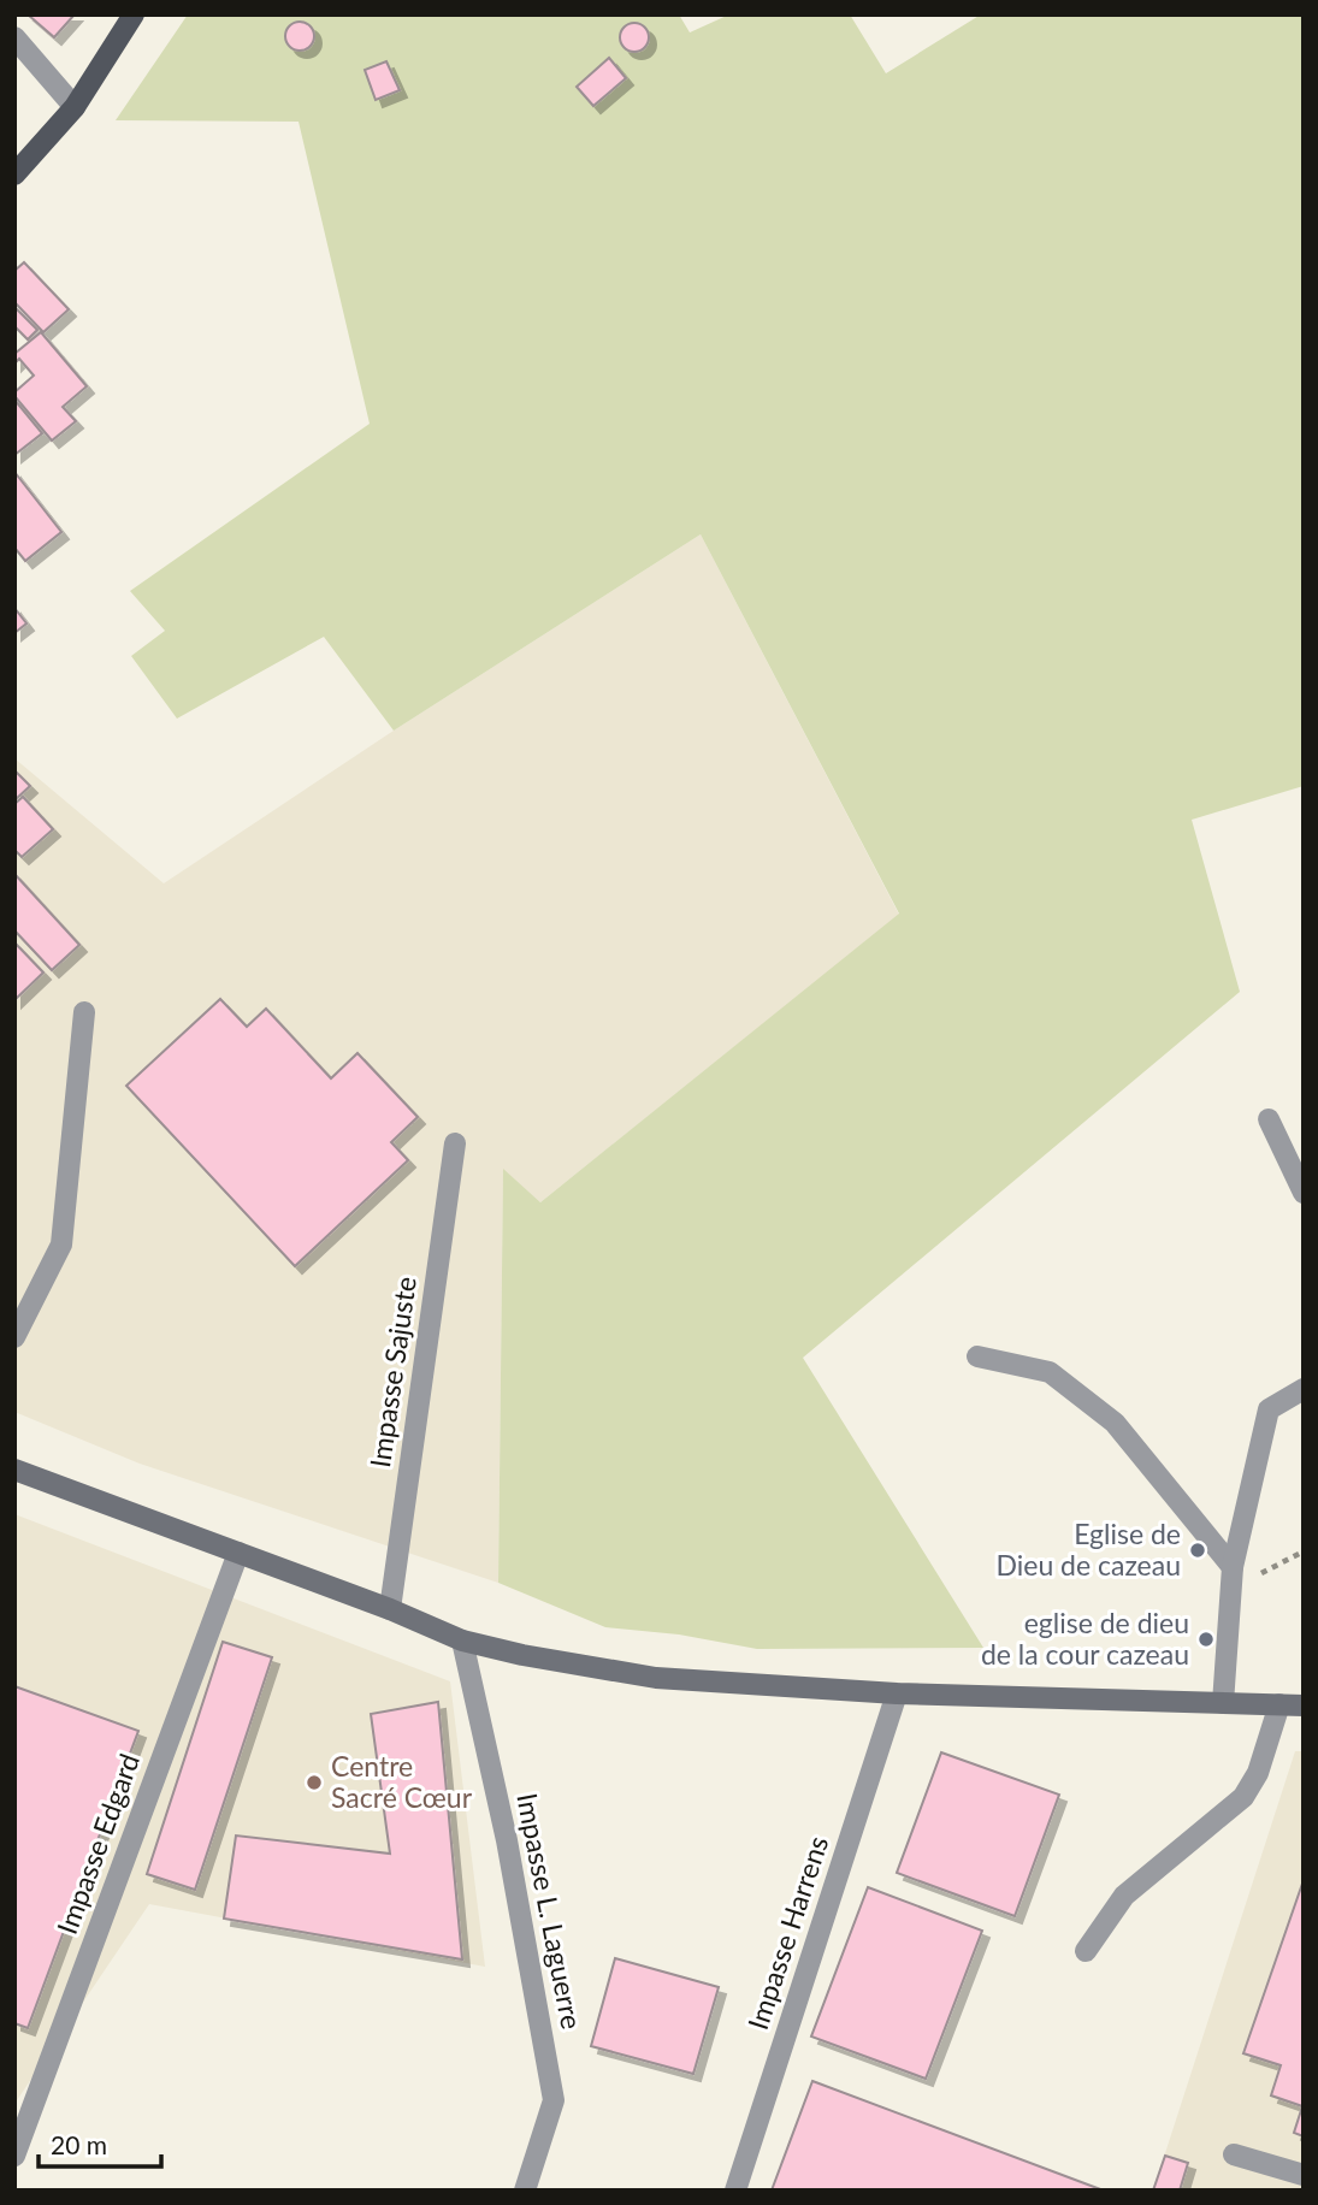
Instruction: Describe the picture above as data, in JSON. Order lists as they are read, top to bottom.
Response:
{
  "streets": {
    "street": [
      "Impasse Sajuste",
      "Impasse Edgard",
      "Impasse L. Laguerre",
      "Impasse Harrens"
    ]
  },
  "places": ["Eglise de Dieu de cazeau", "eglise de dieu de la cour cazeau", "Centre Sacré Cœur"],
  "scale_bar": "20 m"
}
